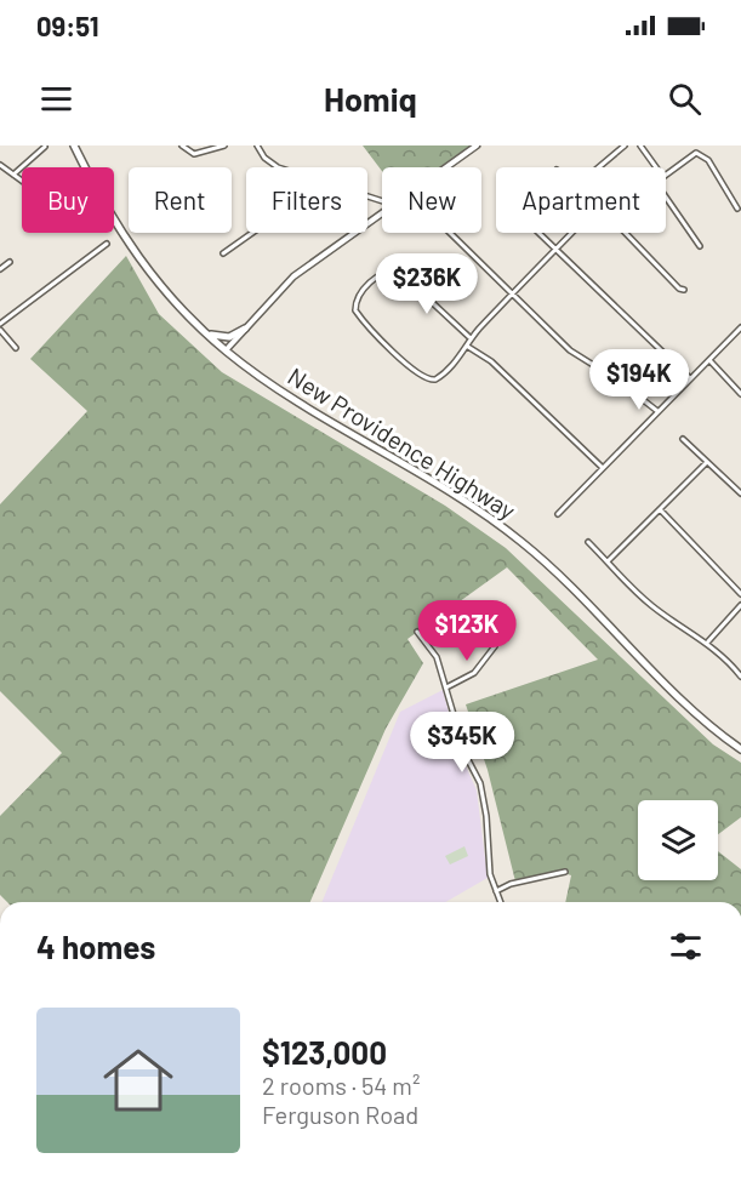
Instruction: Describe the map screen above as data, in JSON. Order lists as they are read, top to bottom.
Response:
{
  "streets": {
    "highway": ["New Providence Highway"]
  },
  "page": {
    "status": "09:51",
    "header": "Homiq",
    "chip": [
      "Buy",
      "Rent",
      "Filters",
      "New",
      "Apartment"
    ],
    "price": [
      "$236K",
      "$194K",
      "$123K",
      "$345K"
    ],
    "heading": "4 homes",
    "list": [
      {
        "name": "$123,000",
        "note": "2 rooms · 54 m² · Ferguson Road"
      }
    ]
  }
}
